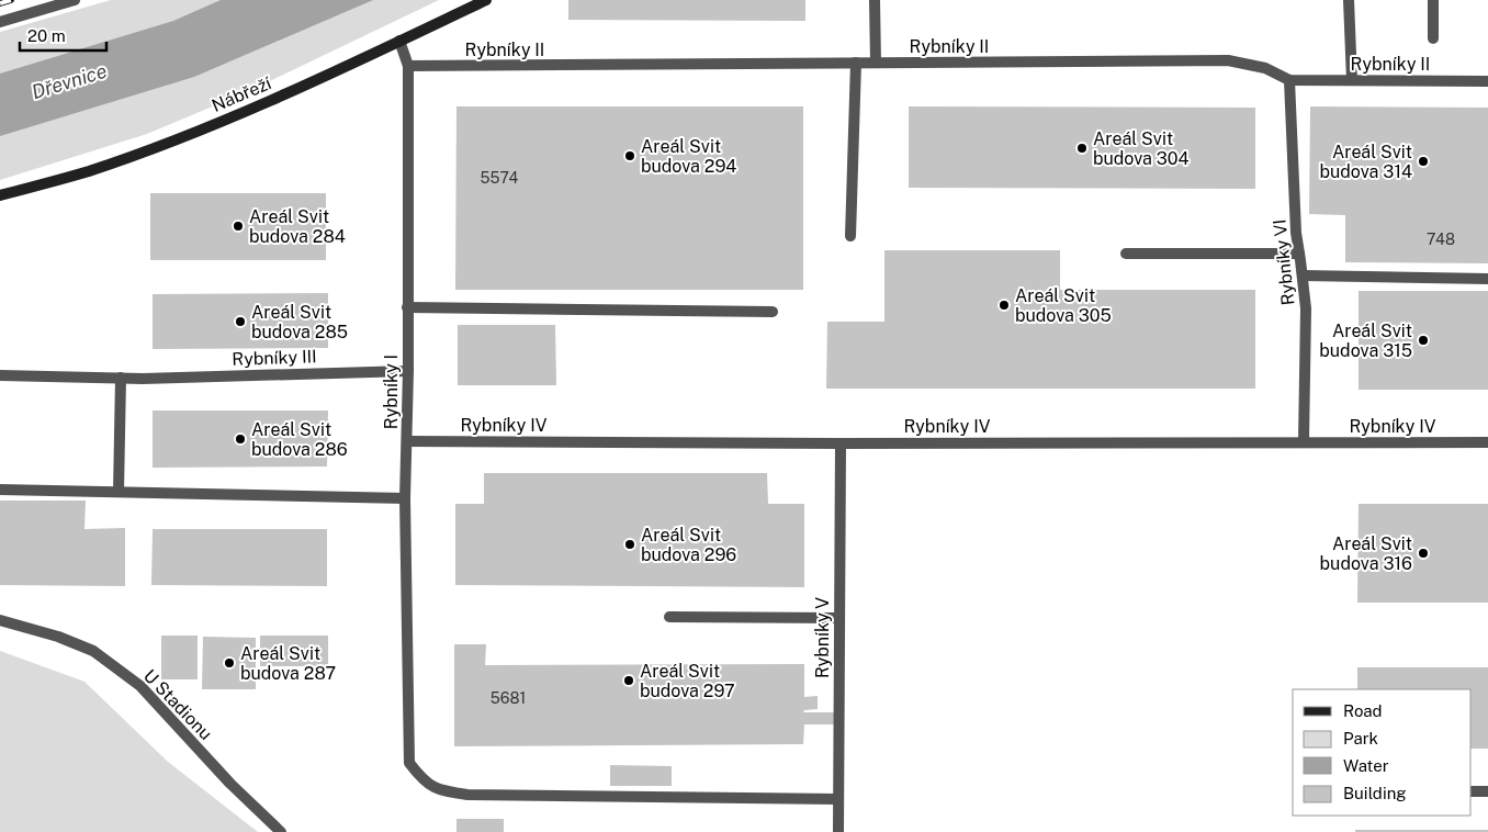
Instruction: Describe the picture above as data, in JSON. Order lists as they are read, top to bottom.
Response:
{
  "streets": {
    "street": [
      "Rybníky II",
      "Nábřeží",
      "Rybníky VI",
      "Rybníky III",
      "Rybníky I",
      "Rybníky IV",
      "Rybníky V",
      "U Stadionu"
    ]
  },
  "crossings": [
    ["Rybníky II", "Rybníky VI"],
    ["Rybníky II", "Rybníky I"],
    ["Nábřeží", "Rybníky I"],
    ["Rybníky VI", "Rybníky IV"],
    ["Rybníky III", "Rybníky I"],
    ["Rybníky I", "Rybníky IV"],
    ["Rybníky I", "Rybníky V"],
    ["Rybníky IV", "Rybníky V"]
  ],
  "water": ["Dřevnice"],
  "places": [
    "Areál Svit budova 304",
    "Areál Svit budova 294",
    "Areál Svit budova 314",
    "Areál Svit budova 284",
    "Areál Svit budova 305",
    "Areál Svit budova 285",
    "Areál Svit budova 315",
    "Areál Svit budova 286",
    "Areál Svit budova 296",
    "Areál Svit budova 316",
    "Areál Svit budova 287",
    "Areál Svit budova 297"
  ],
  "house_numbers": ["5574", "748", "5681"],
  "legend": [
    "Road",
    "Park",
    "Water",
    "Building"
  ],
  "scale_bar": "20 m"
}
